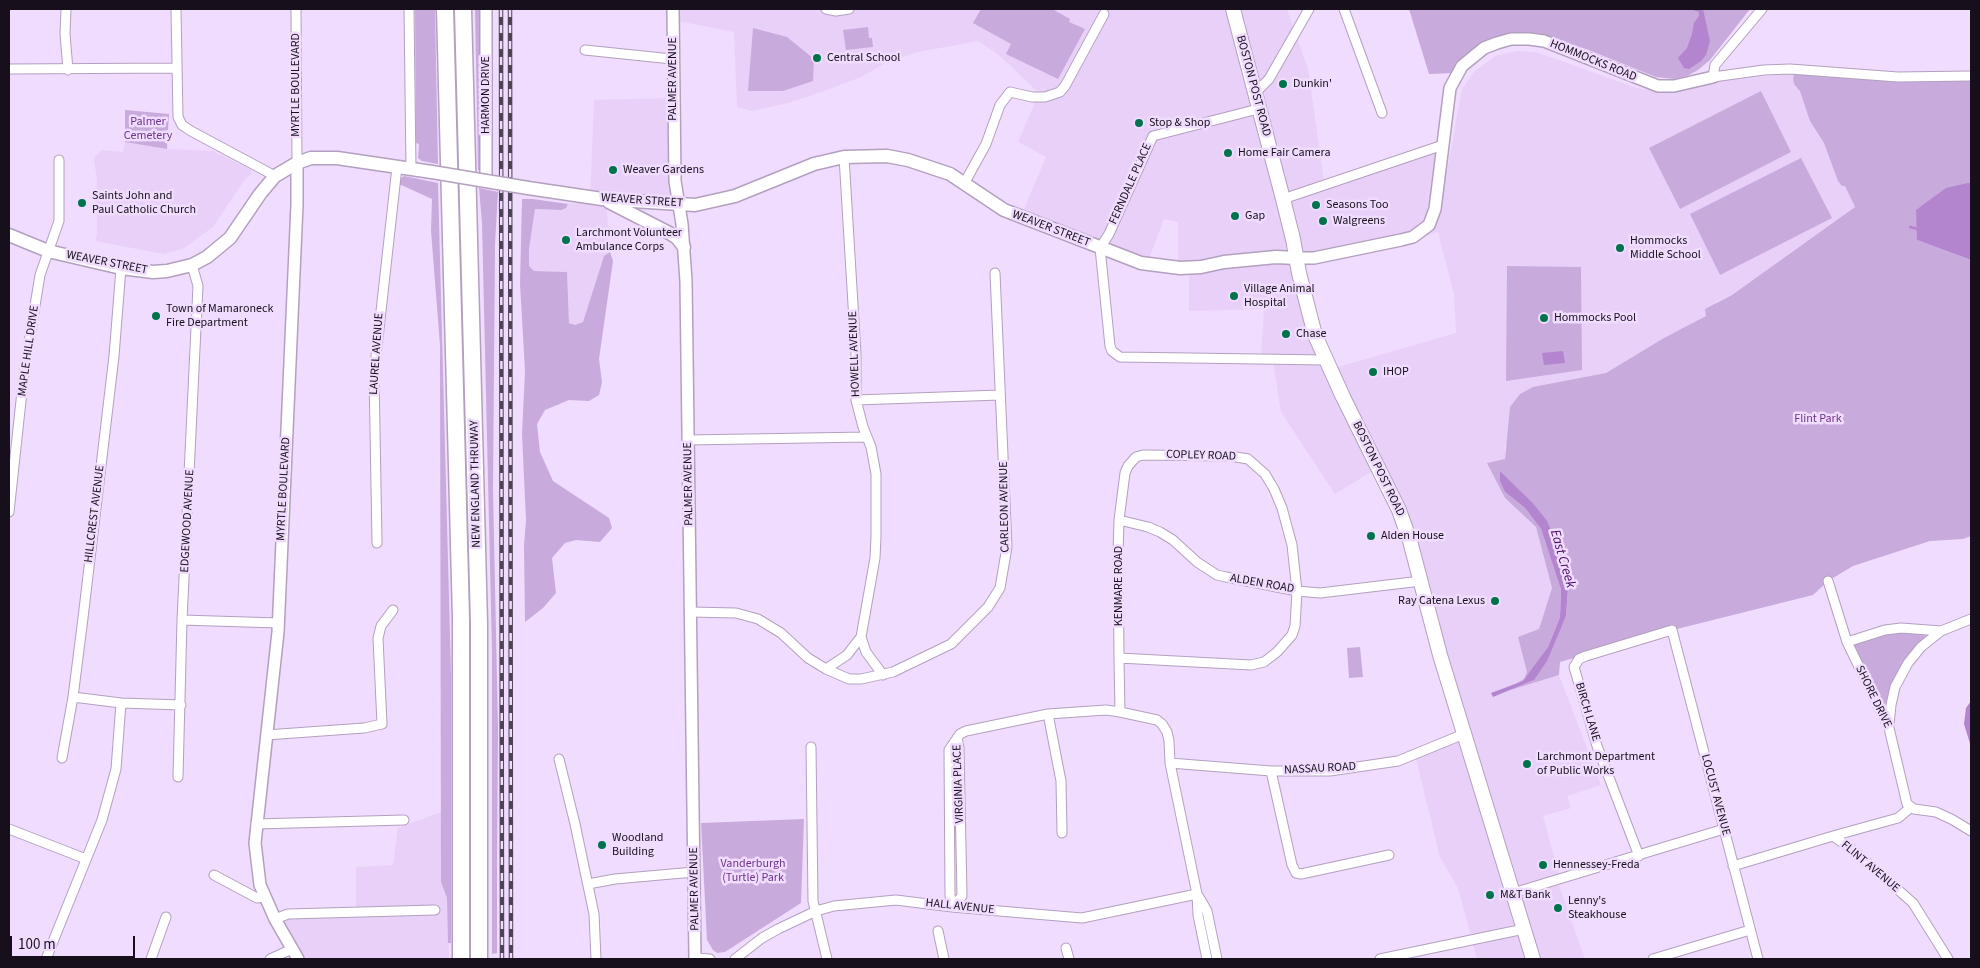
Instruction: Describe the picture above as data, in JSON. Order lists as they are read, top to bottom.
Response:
{
  "streets": {
    "highway": ["NEW ENGLAND THRUWAY"],
    "main road": ["BOSTON POST ROAD", "WEAVER STREET"],
    "street": [
      "HOMMOCKS ROAD",
      "PALMER AVENUE",
      "MYRTLE BOULEVARD",
      "HARMON DRIVE",
      "FERNDALE PLACE",
      "MAPLE HILL DRIVE",
      "LAUREL AVENUE",
      "HOWELL AVENUE",
      "COPLEY ROAD",
      "CARLEON AVENUE",
      "HILLCREST AVENUE",
      "EDGEWOOD AVENUE",
      "ALDEN ROAD",
      "KENMARE ROAD",
      "SHORE DRIVE",
      "BIRCH LANE",
      "NASSAU ROAD",
      "VIRGINIA PLACE",
      "LOCUST AVENUE",
      "FLINT AVENUE",
      "HALL AVENUE"
    ]
  },
  "crossings": [
    ["HOMMOCKS ROAD", "BOSTON POST ROAD"],
    ["HOMMOCKS ROAD", "WEAVER STREET"],
    ["PALMER AVENUE", "WEAVER STREET"],
    ["PALMER AVENUE", "CARLEON AVENUE"],
    ["MYRTLE BOULEVARD", "WEAVER STREET"],
    ["BOSTON POST ROAD", "FERNDALE PLACE"],
    ["BOSTON POST ROAD", "WEAVER STREET"],
    ["BOSTON POST ROAD", "ALDEN ROAD"],
    ["BOSTON POST ROAD", "NASSAU ROAD"],
    ["HARMON DRIVE", "WEAVER STREET"],
    ["FERNDALE PLACE", "WEAVER STREET"],
    ["WEAVER STREET", "MAPLE HILL DRIVE"],
    ["WEAVER STREET", "LAUREL AVENUE"],
    ["WEAVER STREET", "HOWELL AVENUE"],
    ["WEAVER STREET", "HILLCREST AVENUE"],
    ["WEAVER STREET", "EDGEWOOD AVENUE"],
    ["HOWELL AVENUE", "CARLEON AVENUE"],
    ["COPLEY ROAD", "ALDEN ROAD"],
    ["COPLEY ROAD", "KENMARE ROAD"],
    ["ALDEN ROAD", "KENMARE ROAD"],
    ["BIRCH LANE", "LOCUST AVENUE"],
    ["VIRGINIA PLACE", "HALL AVENUE"],
    ["LOCUST AVENUE", "FLINT AVENUE"]
  ],
  "water": ["East Creek"],
  "parks": ["Palmer Cemetery", "Flint Park", "Vanderburgh (Turtle) Park"],
  "places": [
    "Central School",
    "Dunkin'",
    "Stop & Shop",
    "Home Fair Camera",
    "Weaver Gardens",
    "Saints John and Paul Catholic Church",
    "Seasons Too",
    "Gap",
    "Walgreens",
    "Larchmont Volunteer Ambulance Corps",
    "Hommocks Middle School",
    "Village Animal Hospital",
    "Town of Mamaroneck Fire Department",
    "Hommocks Pool",
    "Chase",
    "IHOP",
    "Alden House",
    "Ray Catena Lexus",
    "Larchmont Department of Public Works",
    "Woodland Building",
    "Hennessey-Freda",
    "M&T Bank",
    "Lenny's Steakhouse"
  ],
  "scale_bar": "100 m"
}
